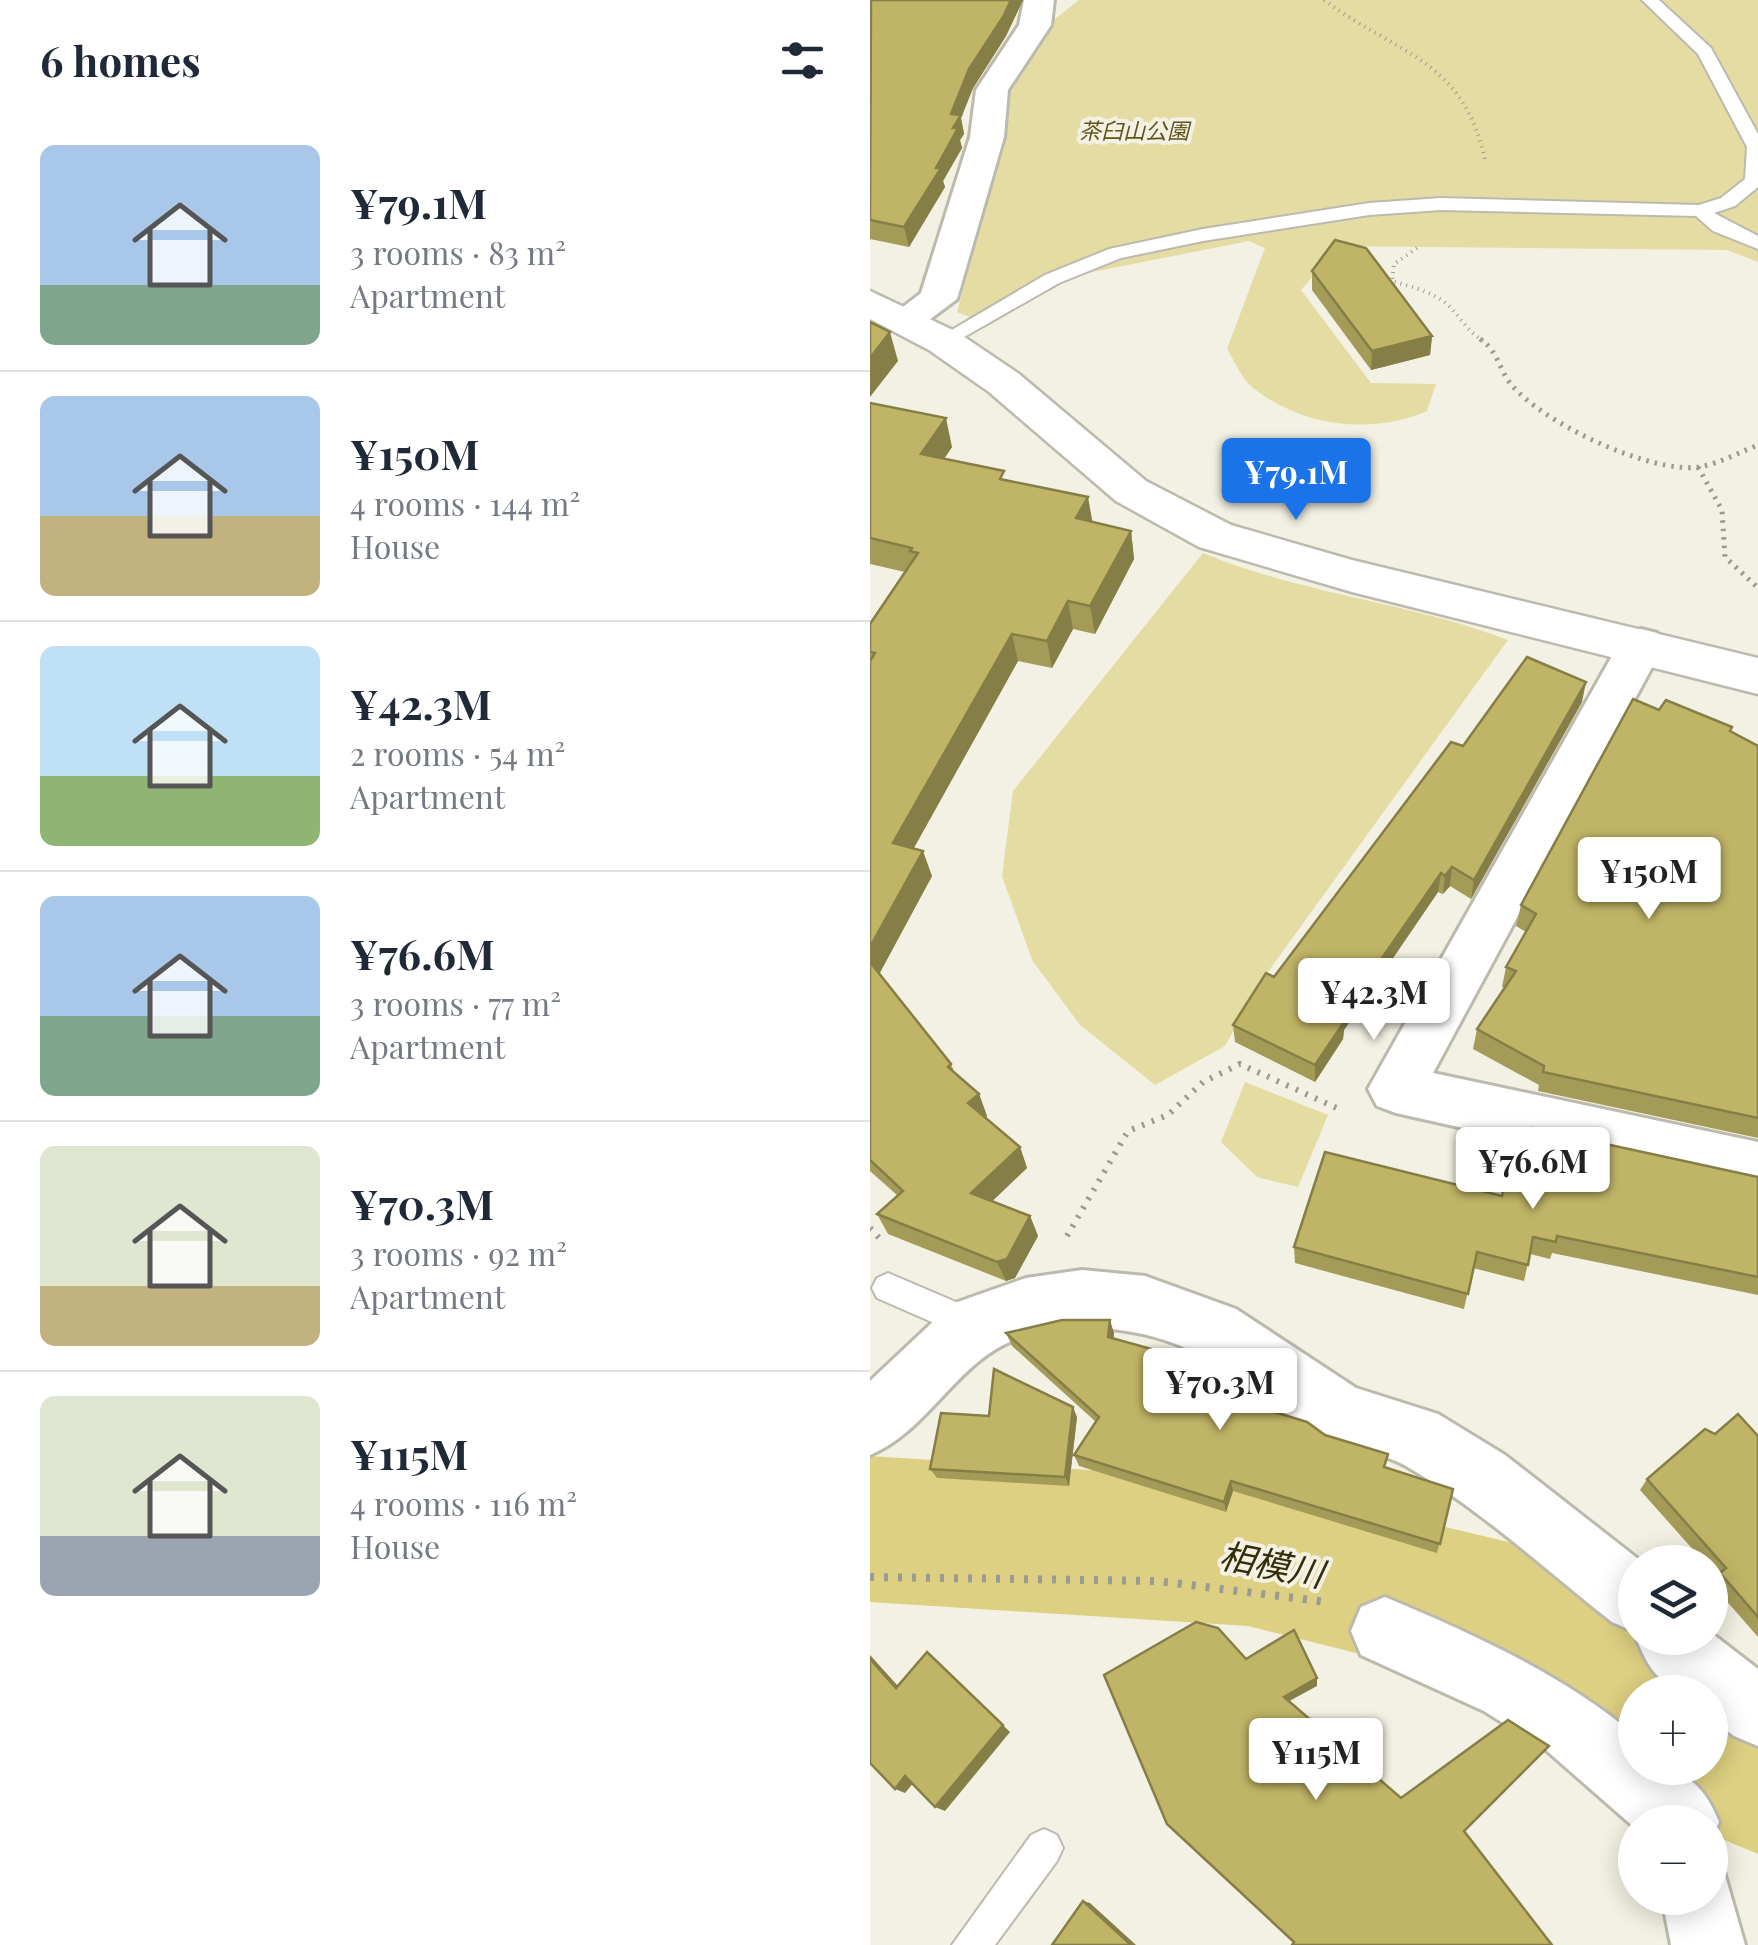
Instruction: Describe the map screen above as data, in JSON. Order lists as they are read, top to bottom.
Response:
{
  "water": ["相模川"],
  "parks": ["茶臼山公園"],
  "page": {
    "heading": "6 homes",
    "list": [
      {
        "name": "¥79.1M",
        "note": "3 rooms · 83 m² · Apartment"
      },
      {
        "name": "¥150M",
        "note": "4 rooms · 144 m² · House"
      },
      {
        "name": "¥42.3M",
        "note": "2 rooms · 54 m² · Apartment"
      },
      {
        "name": "¥76.6M",
        "note": "3 rooms · 77 m² · Apartment"
      },
      {
        "name": "¥70.3M",
        "note": "3 rooms · 92 m² · Apartment"
      },
      {
        "name": "¥115M",
        "note": "4 rooms · 116 m² · House"
      }
    ],
    "price": [
      "¥79.1M",
      "¥150M",
      "¥42.3M",
      "¥76.6M",
      "¥70.3M",
      "¥115M"
    ],
    "map_buttons": ["+", "−"]
  }
}
